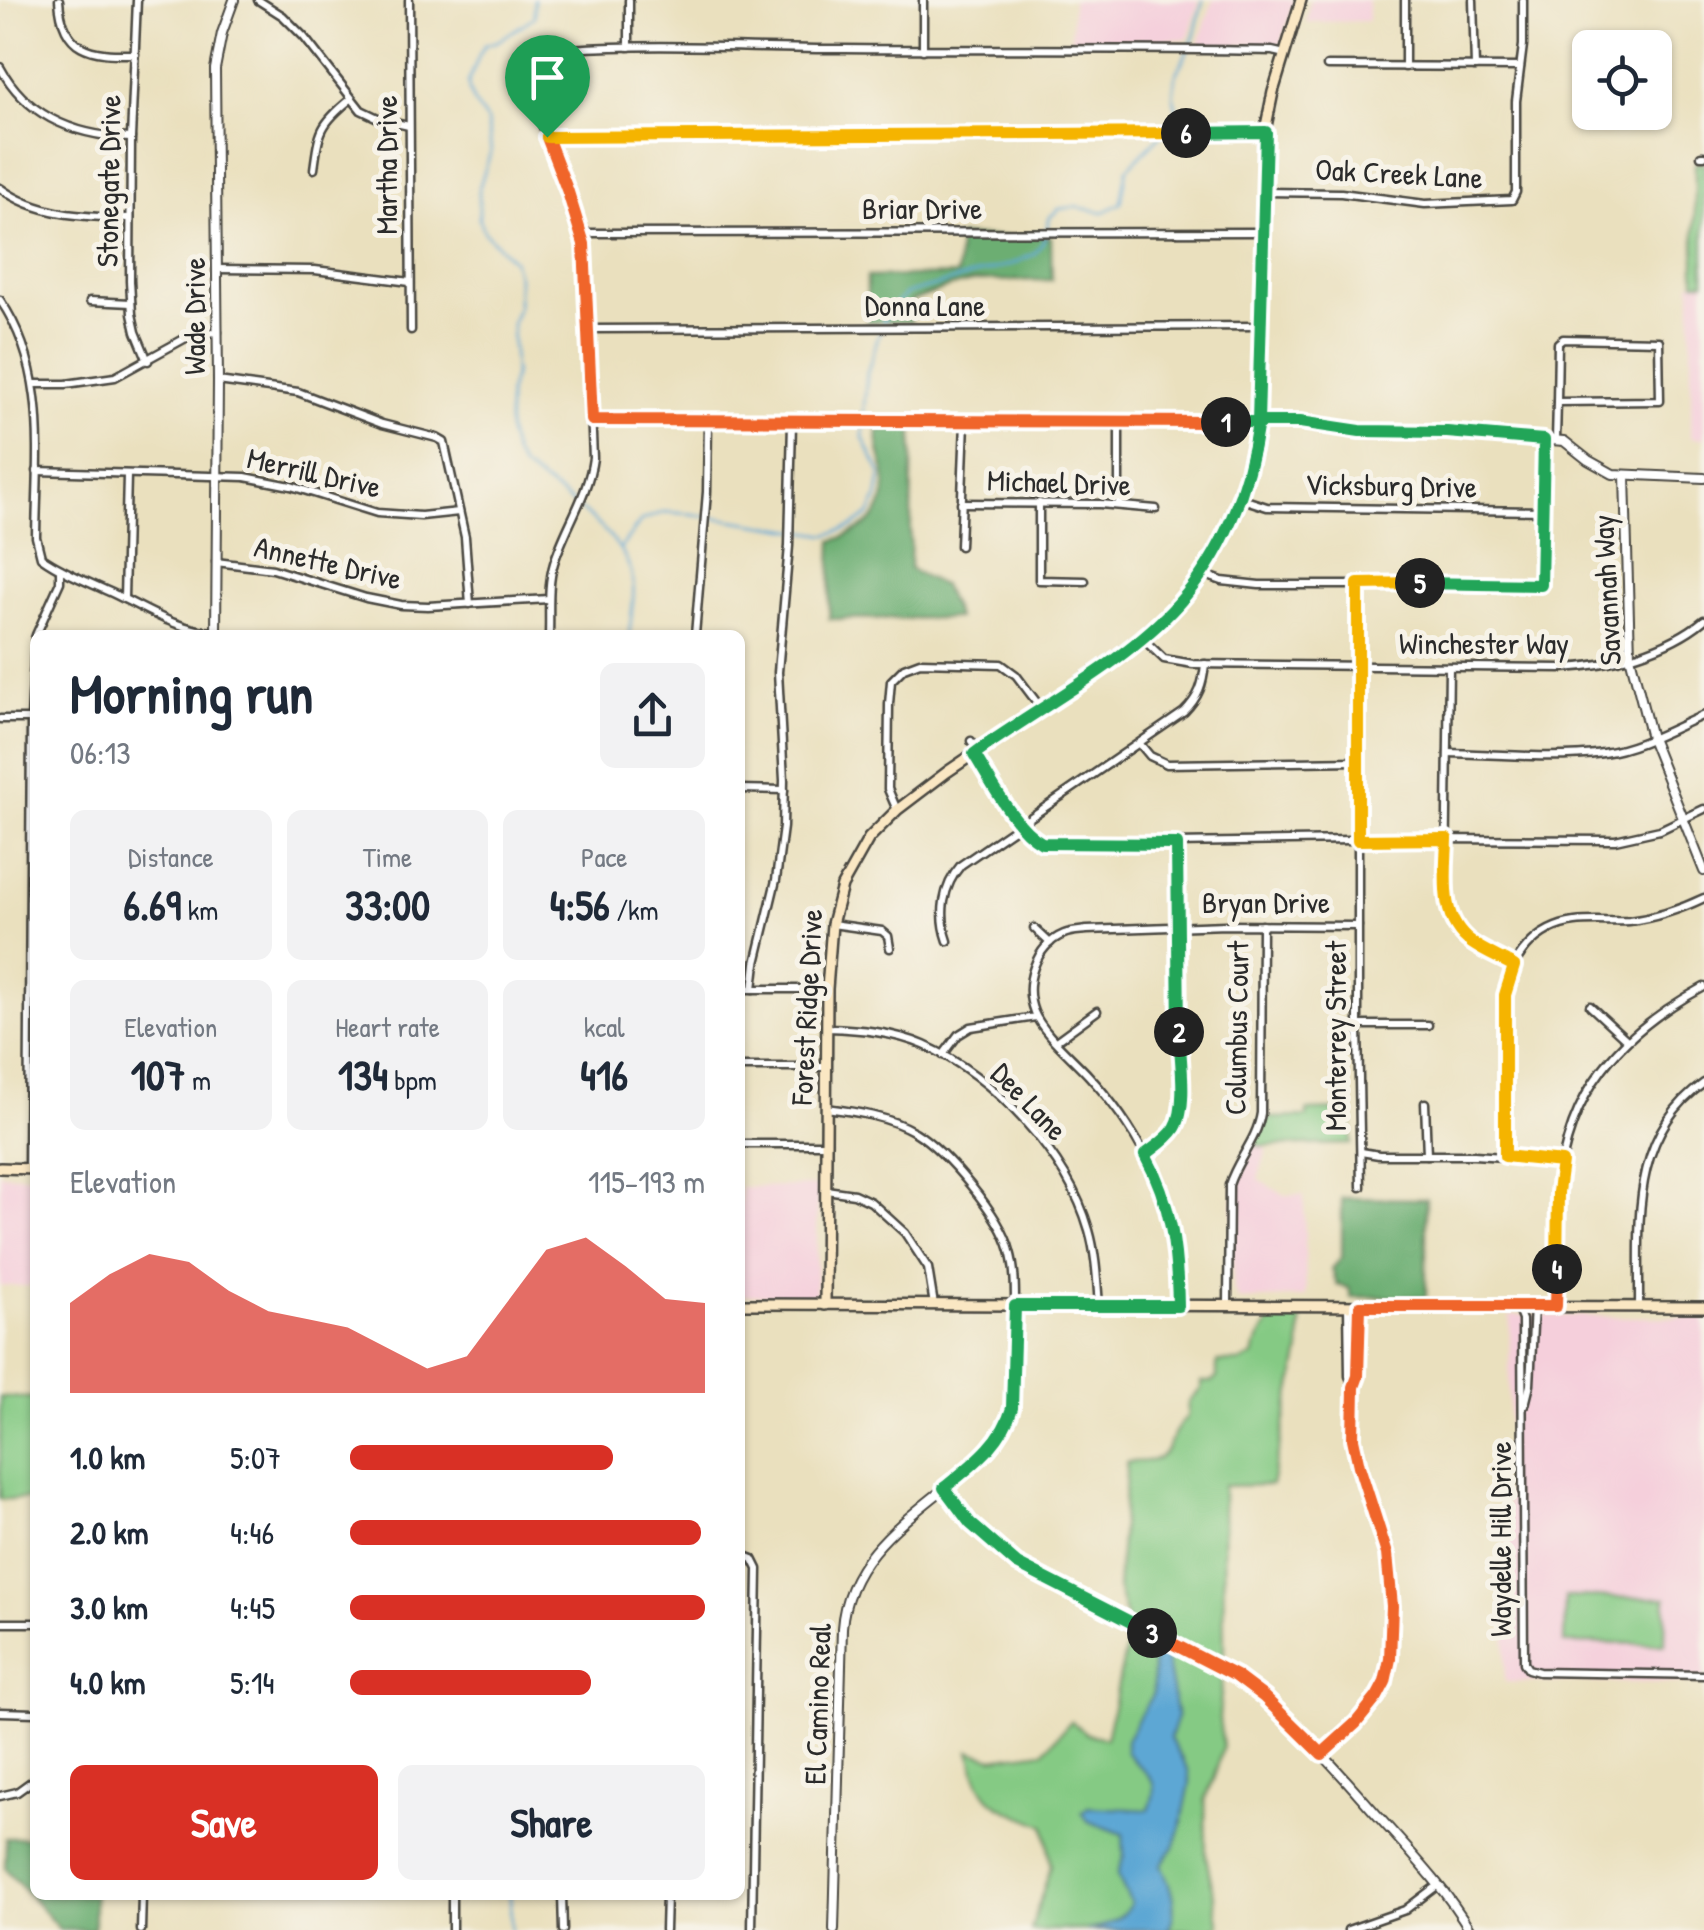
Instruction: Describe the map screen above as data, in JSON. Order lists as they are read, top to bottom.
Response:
{
  "streets": {
    "main road": ["Forest Ridge Drive"],
    "street": [
      "Martha Drive",
      "Oak Creek Lane",
      "Stonegate Drive",
      "Briar Drive",
      "Donna Lane",
      "Wade Drive",
      "Merrill Drive",
      "Michael Drive",
      "Vicksburg Drive",
      "Annette Drive",
      "Savannah Way",
      "Winchester Way",
      "Bryan Drive",
      "Columbus Court",
      "Monterrey Street",
      "Dee Lane",
      "Waydelle Hill Drive",
      "El Camino Real"
    ]
  },
  "crossings": [
    ["Oak Creek Lane", "Forest Ridge Drive"],
    ["Briar Drive", "Forest Ridge Drive"],
    ["Donna Lane", "Forest Ridge Drive"],
    ["Wade Drive", "Merrill Drive"],
    ["Wade Drive", "Annette Drive"],
    ["Vicksburg Drive", "Forest Ridge Drive"],
    ["Savannah Way", "Winchester Way"],
    ["Winchester Way", "Forest Ridge Drive"],
    ["Winchester Way", "Monterrey Street"],
    ["Bryan Drive", "Columbus Court"],
    ["Bryan Drive", "Monterrey Street"],
    ["Forest Ridge Drive", "Dee Lane"]
  ],
  "page": {
    "pins": [
      "6",
      "1",
      "5",
      "2",
      "4",
      "3"
    ],
    "heading": ["Morning run", "06:13"],
    "stats": [
      ["Distance", "6.69 km"],
      ["Time", "33:00"],
      ["Pace", "4:56 /km"],
      ["Elevation", "107 m"],
      ["Heart rate", "134 bpm"],
      ["kcal", "416"]
    ],
    "chart": ["Elevation", "115–193 m"],
    "list": [
      {
        "name": "1.0 km",
        "note": "5:07"
      },
      {
        "name": "2.0 km",
        "note": "4:46"
      },
      {
        "name": "3.0 km",
        "note": "4:45"
      },
      {
        "name": "4.0 km",
        "note": "5:14"
      }
    ],
    "buttons": ["Save", "Share"]
  }
}
